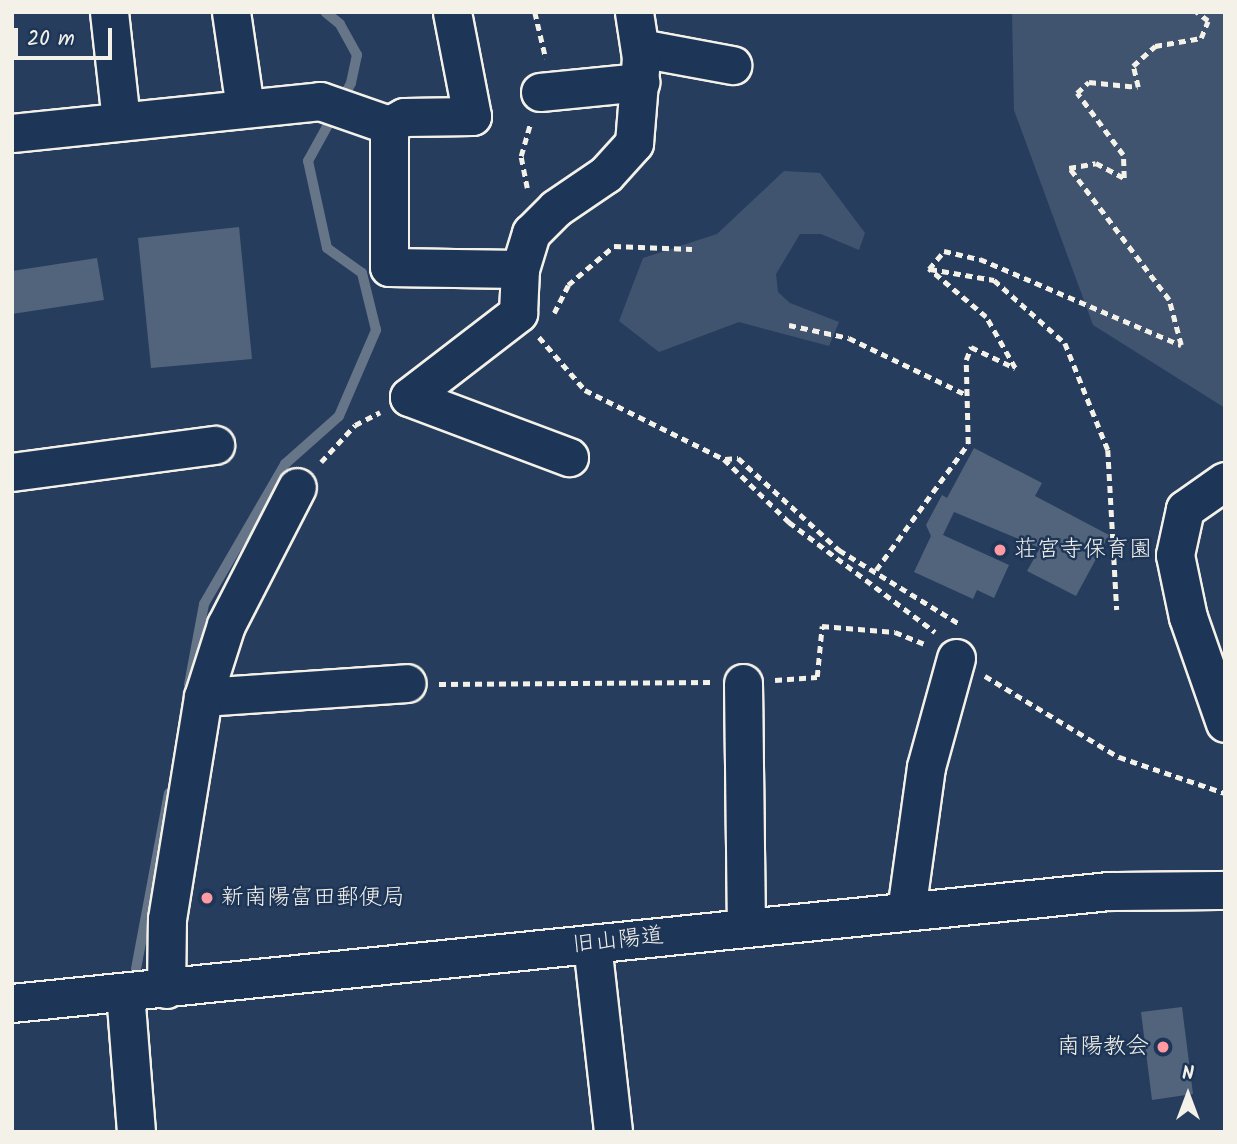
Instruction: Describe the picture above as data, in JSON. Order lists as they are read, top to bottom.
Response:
{
  "streets": {
    "street": ["旧山陽道"]
  },
  "places": ["荘宮寺保育園", "新南陽富田郵便局", "南陽教会"],
  "scale_bar": "20 m",
  "north": "top"
}
